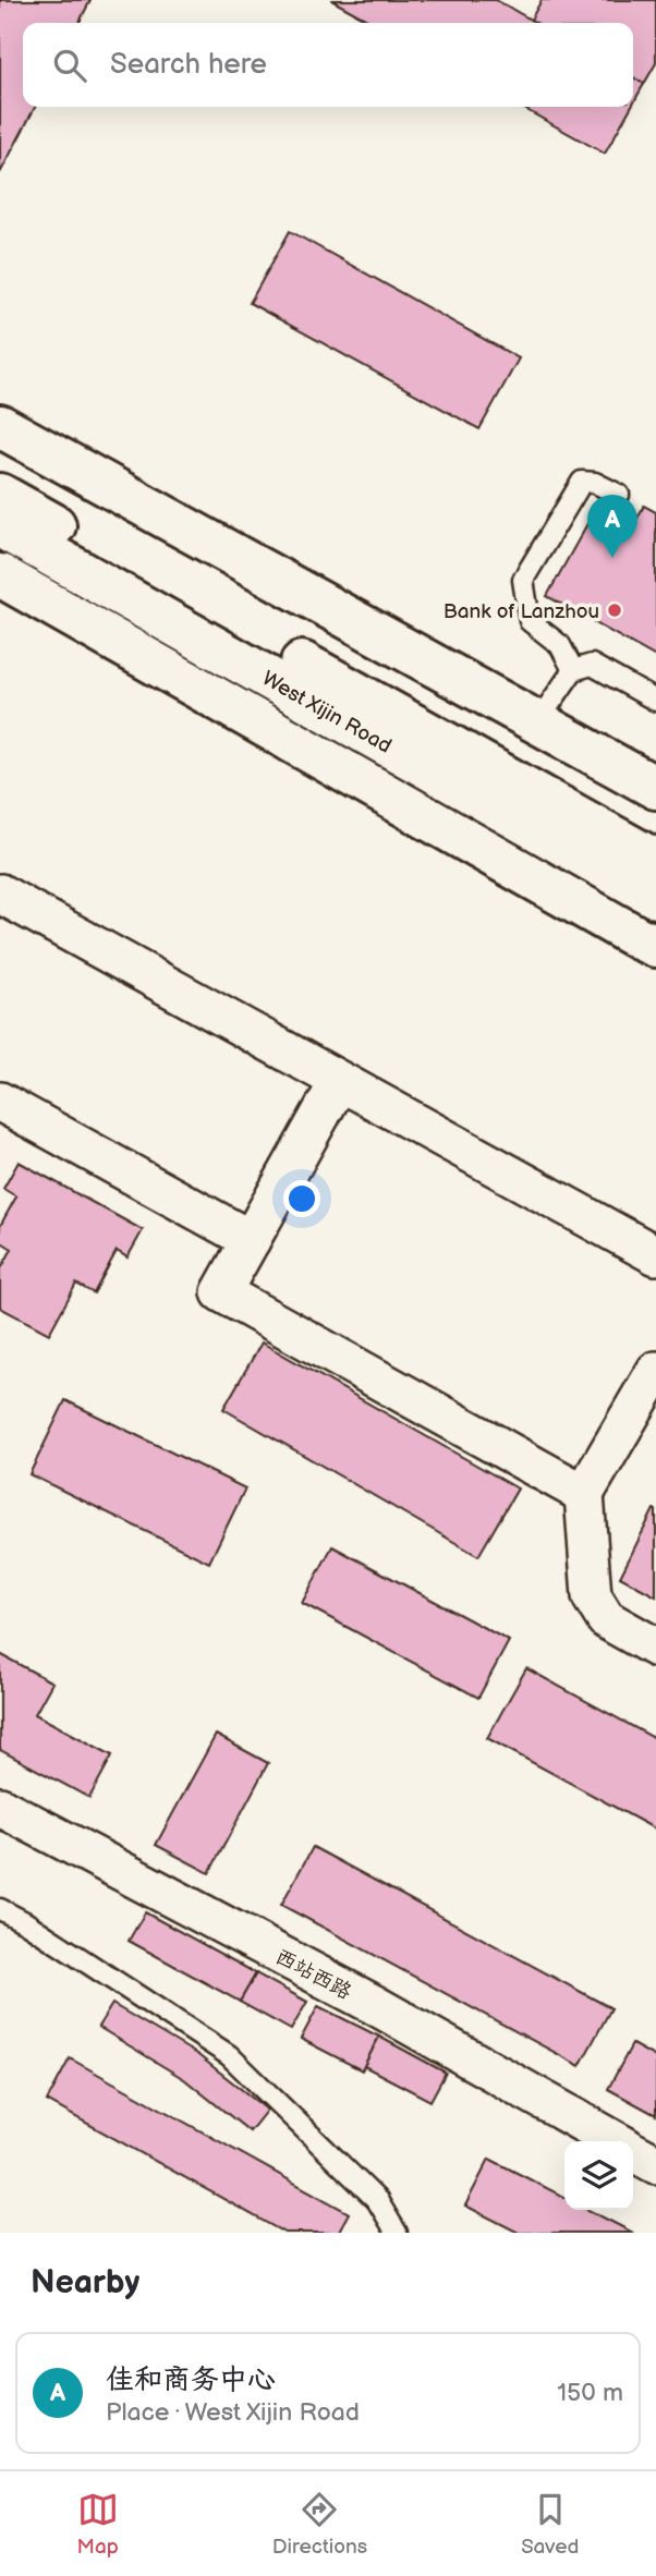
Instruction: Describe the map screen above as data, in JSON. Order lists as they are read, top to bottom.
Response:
{
  "streets": {
    "main road": ["West Xijin Road"],
    "street": ["西站西路"]
  },
  "places": ["Bank of Lanzhou"],
  "page": {
    "search": "Search here",
    "pins": "A",
    "heading": "Nearby",
    "list": [
      {
        "mark": "A",
        "name": "佳和商务中心",
        "note": "Place · West Xijin Road",
        "value": "150 m"
      }
    ],
    "nav": ["Map", "Directions", "Saved"]
  }
}
